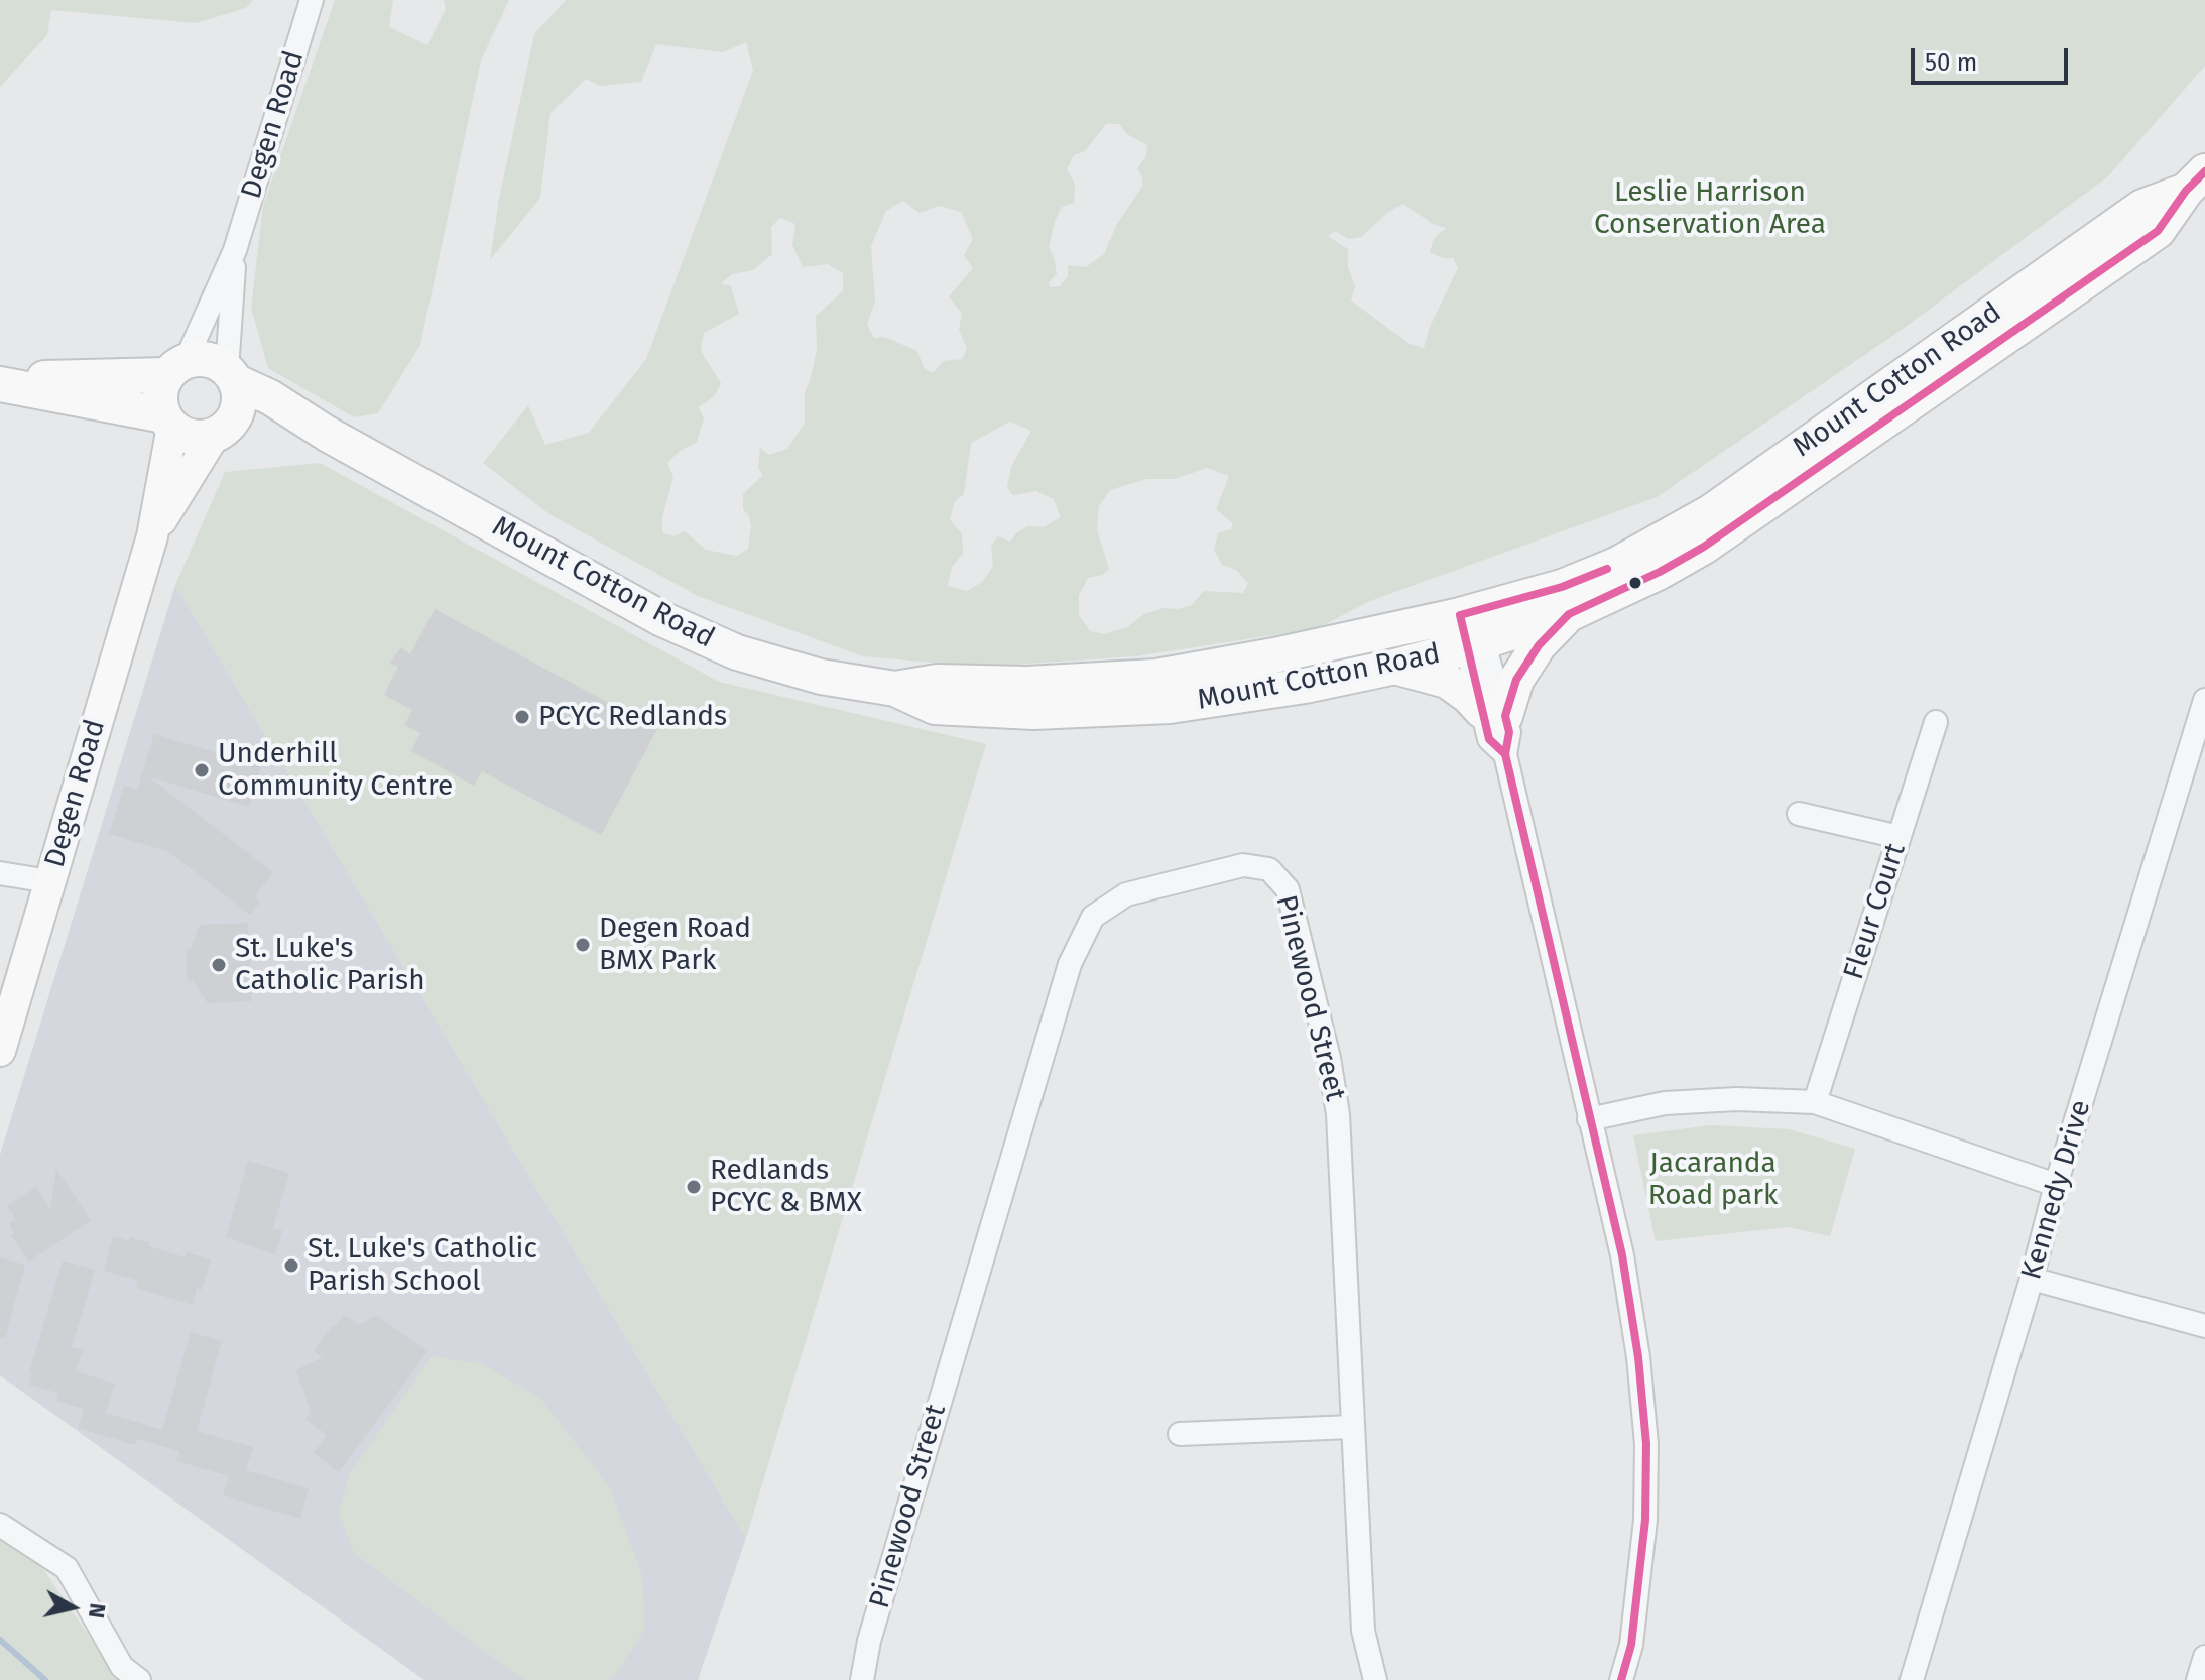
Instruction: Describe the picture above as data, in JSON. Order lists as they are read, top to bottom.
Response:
{
  "streets": {
    "main road": ["Mount Cotton Road"],
    "street": [
      "Degen Road",
      "Fleur Court",
      "Pinewood Street",
      "Kennedy Drive"
    ]
  },
  "crossings": [
    ["Degen Road", "Mount Cotton Road"]
  ],
  "parks": ["Leslie Harrison Conservation Area", "Jacaranda Road park"],
  "places": [
    "PCYC Redlands",
    "Underhill Community Centre",
    "Degen Road BMX Park",
    "St. Luke's Catholic Parish",
    "Redlands PCYC & BMX",
    "St. Luke's Catholic Parish School"
  ],
  "scale_bar": "50 m",
  "north": "right"
}
